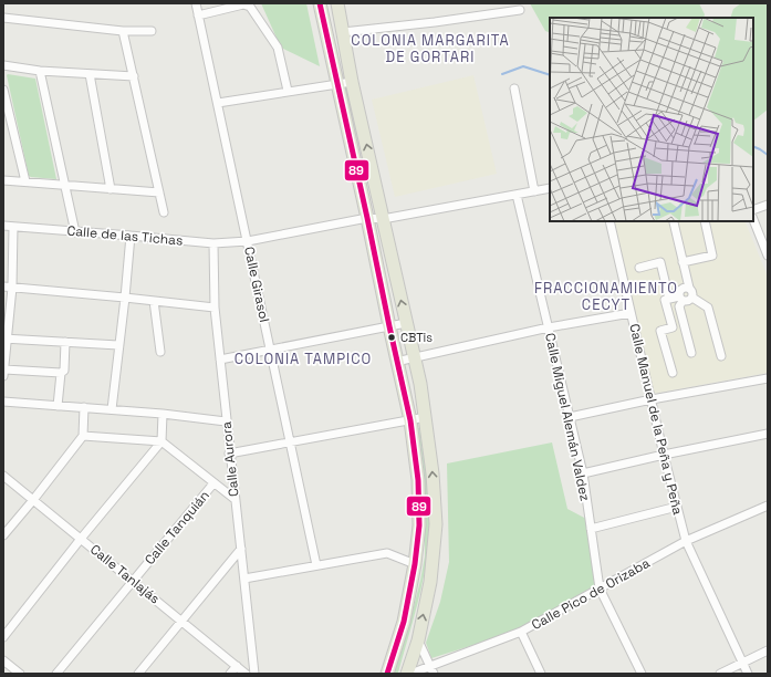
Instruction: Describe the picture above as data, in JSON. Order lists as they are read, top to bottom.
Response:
{
  "streets": {
    "street": [
      "Calle de las Tichas",
      "Calle Girasol",
      "Calle Miguel Alemán Valdez",
      "Calle Manuel de la Peña y Peña",
      "Calle Aurora",
      "Calle Tanquián",
      "Calle Tanlajás",
      "Calle Pico de Orizaba"
    ]
  },
  "crossings": [
    ["Calle de las Tichas", "Calle Girasol"],
    ["Calle de las Tichas", "Calle Miguel Alemán Valdez"],
    ["Calle de las Tichas", "Calle Aurora"],
    ["Calle Miguel Alemán Valdez", "Calle Pico de Orizaba"],
    ["Calle Manuel de la Peña y Peña", "Calle Pico de Orizaba"],
    ["Calle Tanquián", "Calle Tanlajás"]
  ],
  "districts": ["COLONIA MARGARITA DE GORTARI", "FRACCIONAMIENTO CECYT", "COLONIA TAMPICO"],
  "places": ["CBTis"],
  "lines": ["transit line 89"]
}
